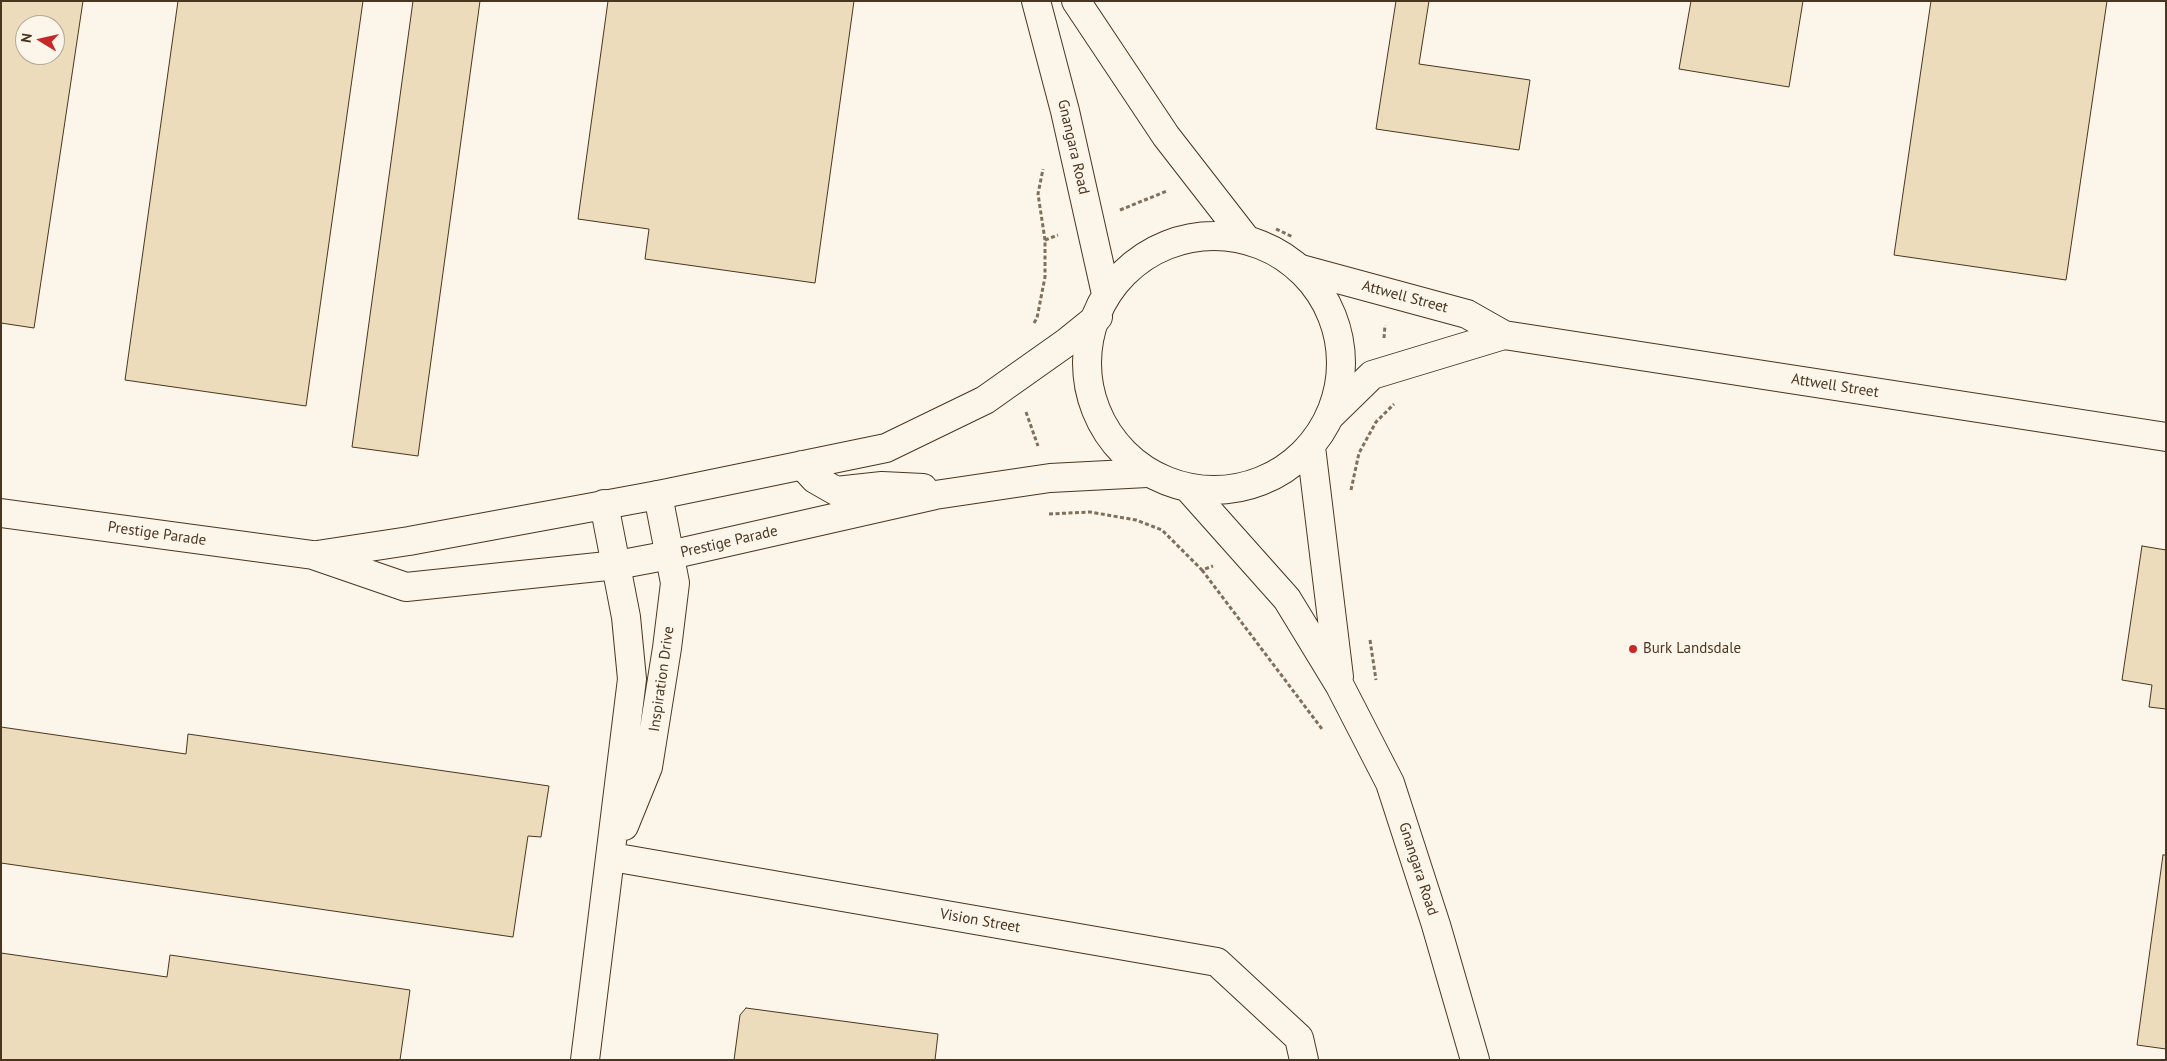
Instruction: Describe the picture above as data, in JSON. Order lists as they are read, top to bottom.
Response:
{
  "streets": {
    "street": [
      "Gnangara Road",
      "Attwell Street",
      "Prestige Parade",
      "Inspiration Drive",
      "Vision Street"
    ]
  },
  "crossings": [
    ["Gnangara Road", "Attwell Street"],
    ["Gnangara Road", "Prestige Parade"],
    ["Prestige Parade", "Inspiration Drive"],
    ["Inspiration Drive", "Vision Street"]
  ],
  "places": ["Burk Landsdale"],
  "north": "left"
}
